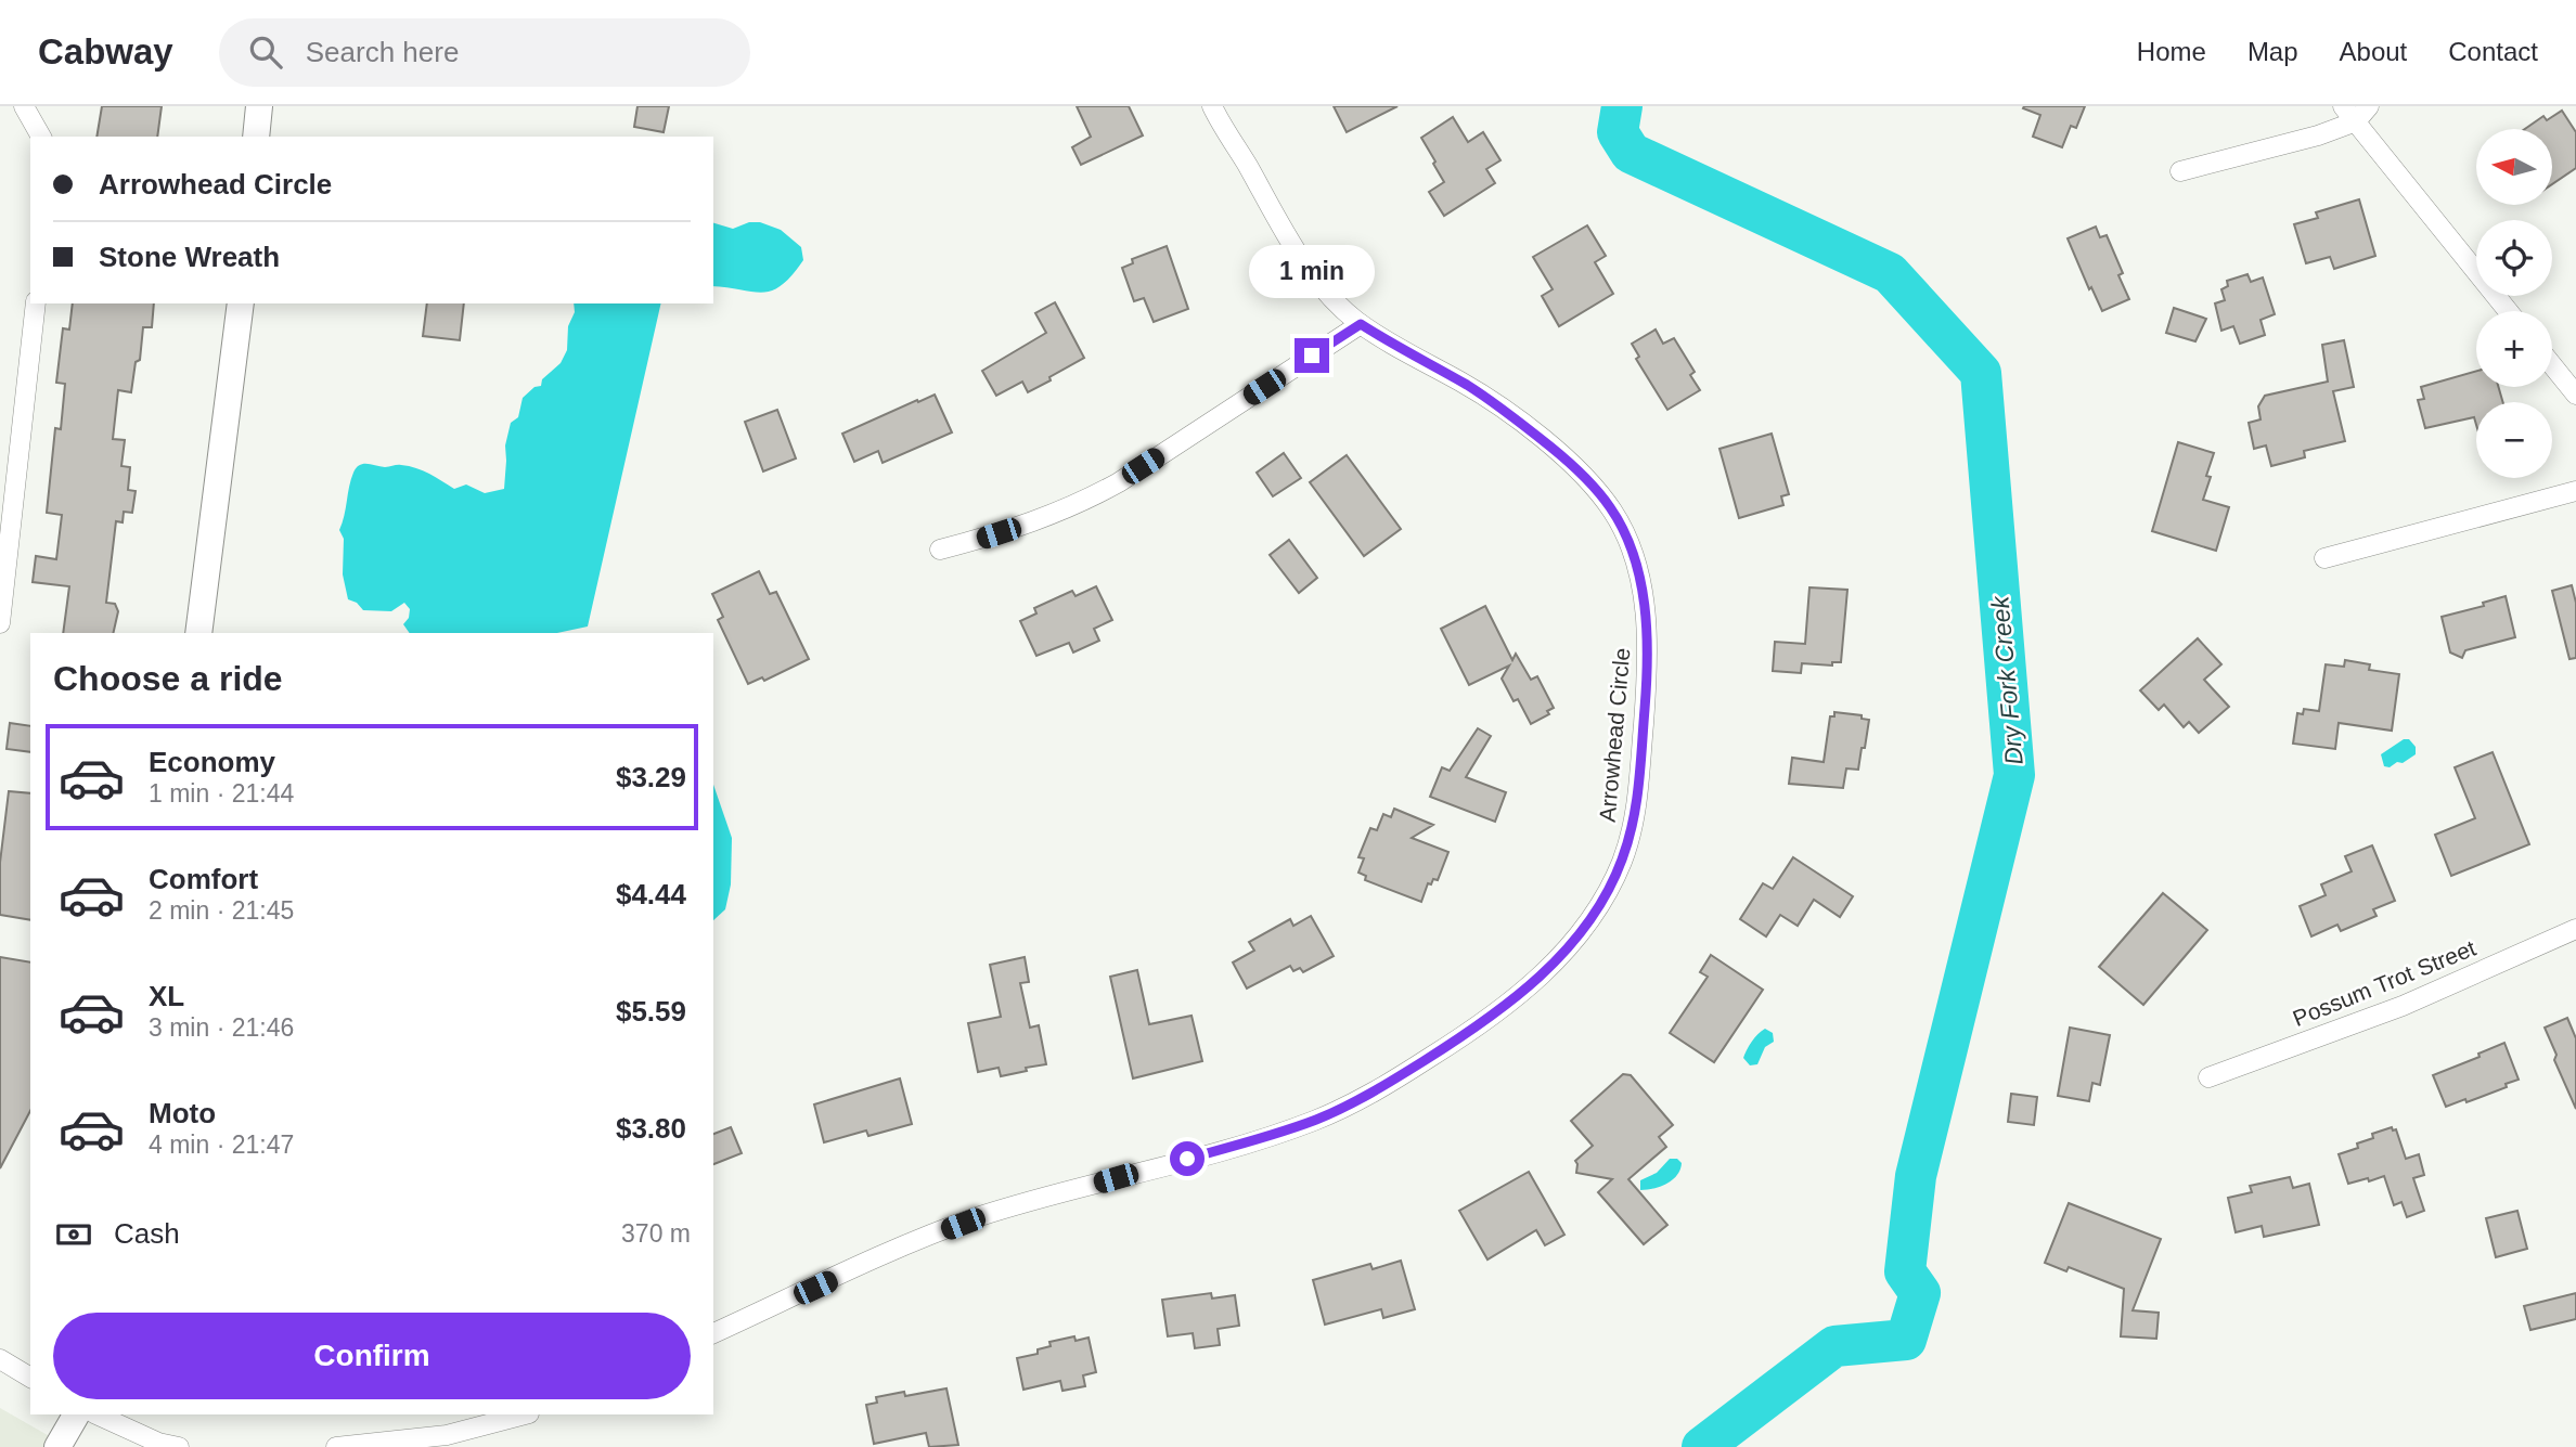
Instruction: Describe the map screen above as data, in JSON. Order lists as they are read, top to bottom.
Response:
{
  "streets": {
    "street": ["Arrowhead Circle", "Possum Trot Street"]
  },
  "water": ["Dry Fork Creek"],
  "north": "left",
  "page": {
    "header": "Cabway",
    "search": "Search here",
    "nav": [
      "Home",
      "Map",
      "About",
      "Contact"
    ],
    "map_buttons": ["+", "−"],
    "banner": ["Arrowhead Circle", "Stone Wreath"],
    "bubble": "1 min",
    "heading": "Choose a ride",
    "list": [
      {
        "name": "Economy",
        "note": "1 min · 21:44",
        "value": "$3.29"
      },
      {
        "name": "Comfort",
        "note": "2 min · 21:45",
        "value": "$4.44"
      },
      {
        "name": "XL",
        "note": "3 min · 21:46",
        "value": "$5.59"
      },
      {
        "name": "Moto",
        "note": "4 min · 21:47",
        "value": "$3.80"
      }
    ],
    "pay": ["Cash", "370 m"],
    "buttons": "Confirm"
  }
}
